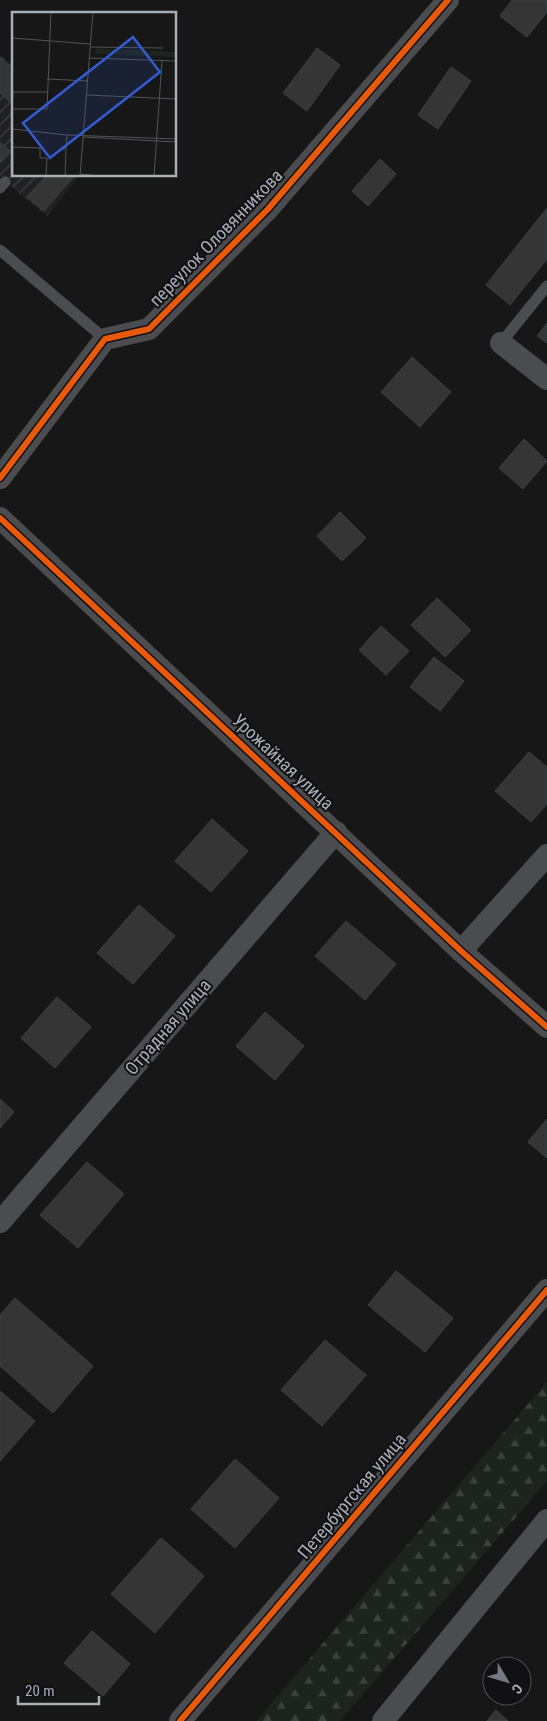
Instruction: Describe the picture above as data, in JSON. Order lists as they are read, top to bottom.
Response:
{
  "streets": {
    "street": [
      "переулок Оловянникова",
      "Урожайная улица",
      "Отрадная улица",
      "Петербургская улица"
    ]
  },
  "crossings": [
    ["Урожайная улица", "Отрадная улица"]
  ],
  "scale_bar": "20 m",
  "north": "bottom right"
}
